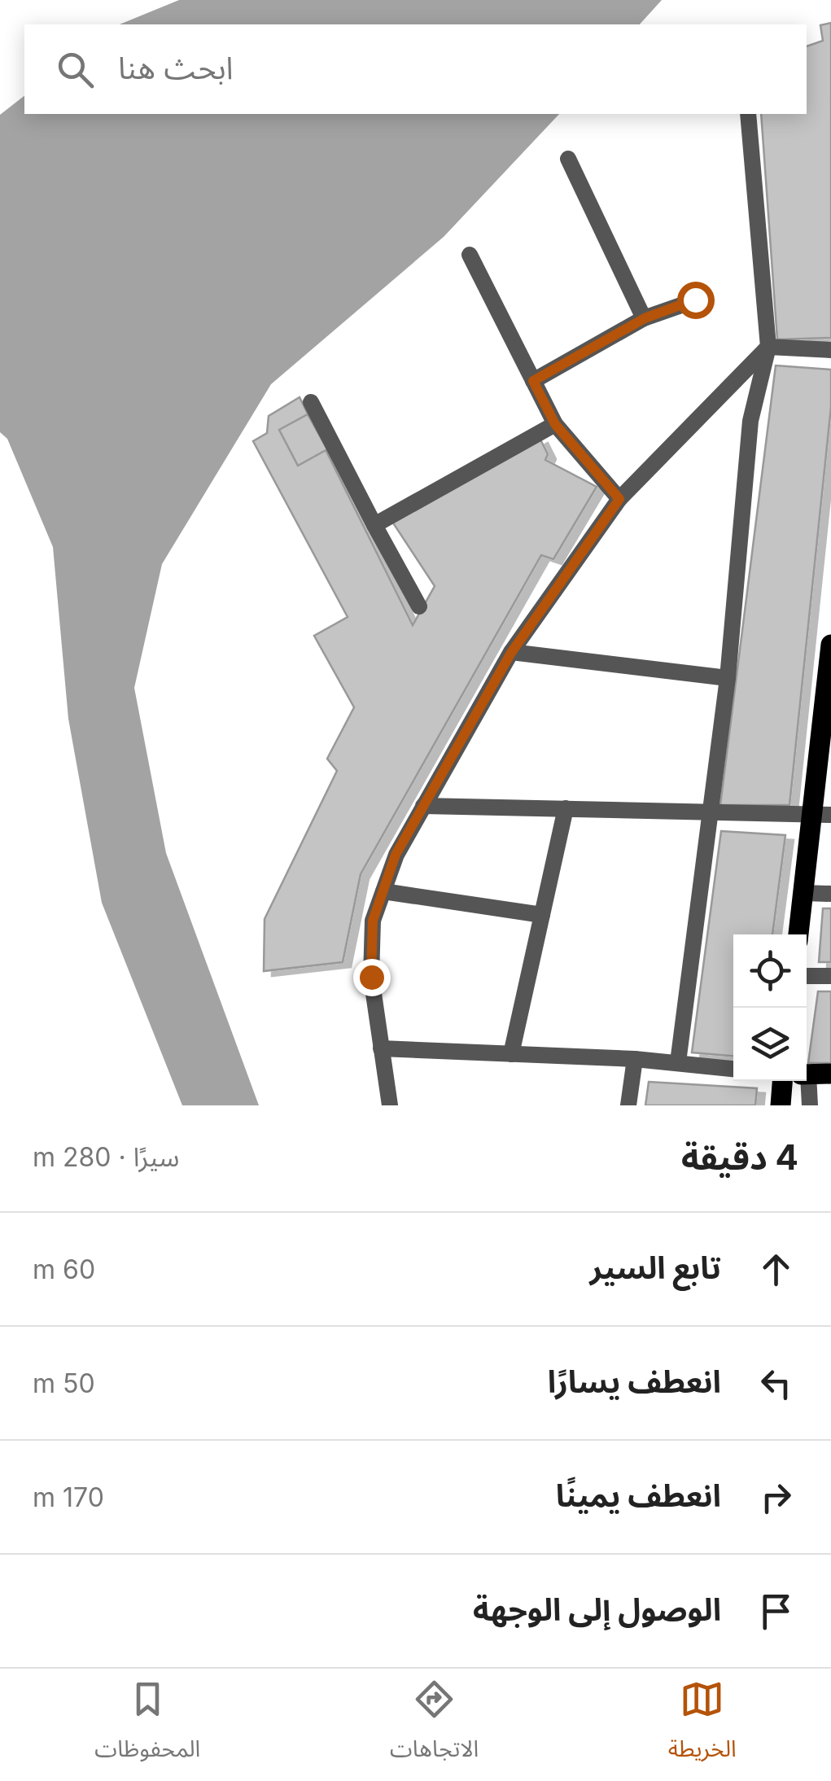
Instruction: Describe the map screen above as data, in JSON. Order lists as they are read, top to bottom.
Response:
{
  "page": {
    "search": "ابحث هنا",
    "heading": ["4 دقيقة", "سيرًا · 280 m"],
    "list": [
      ["تابع السير", "60 m"],
      ["انعطف يسارًا", "50 m"],
      ["انعطف يمينًا", "170 m"],
      "الوصول إلى الوجهة"
    ],
    "nav": ["الخريطة", "الاتجاهات", "المحفوظات"]
  }
}
